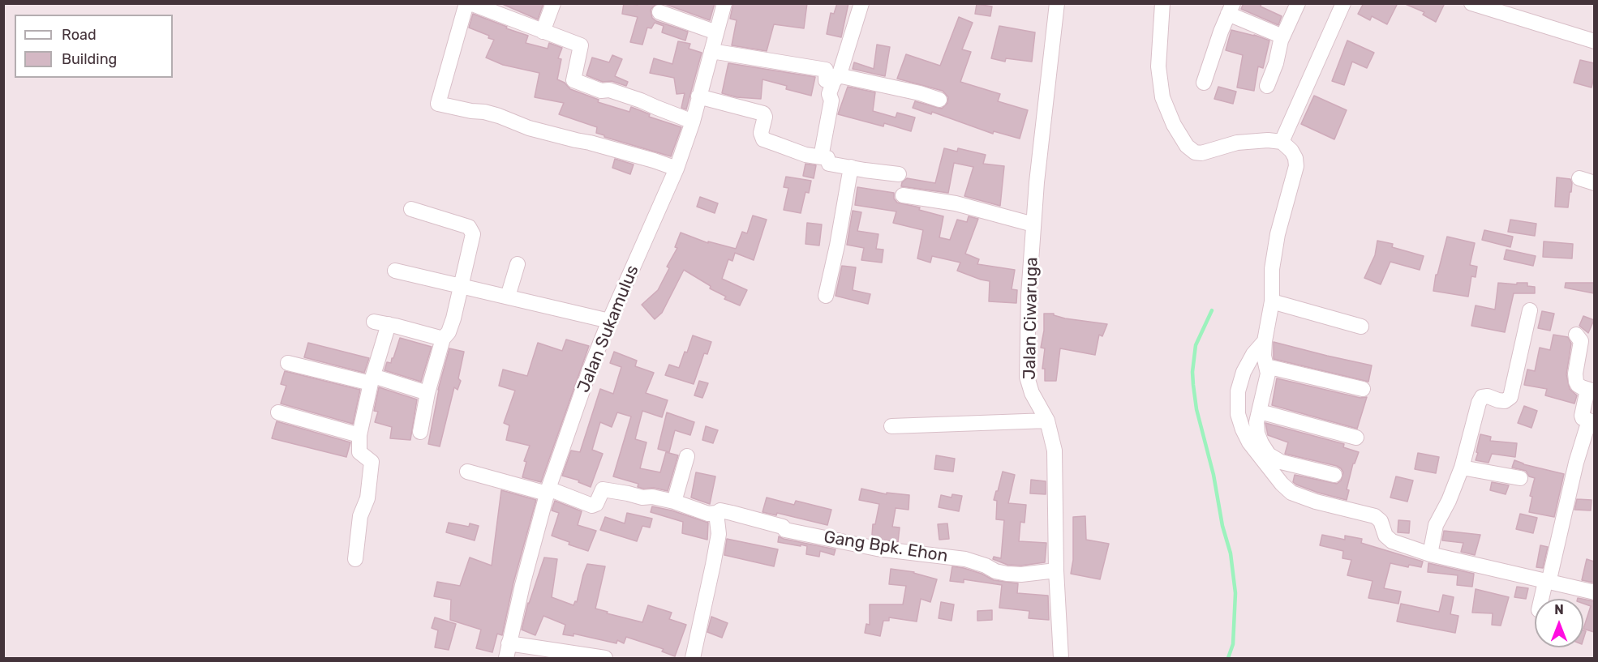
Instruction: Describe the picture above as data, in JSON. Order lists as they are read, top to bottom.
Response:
{
  "streets": {
    "street": ["Jalan Ciwaruga", "Jalan Sukamulus", "Gang Bpk. Ehon"]
  },
  "crossings": [
    ["Jalan Ciwaruga", "Gang Bpk. Ehon"],
    ["Jalan Sukamulus", "Gang Bpk. Ehon"]
  ],
  "legend": ["Road", "Building"],
  "north": "top"
}
